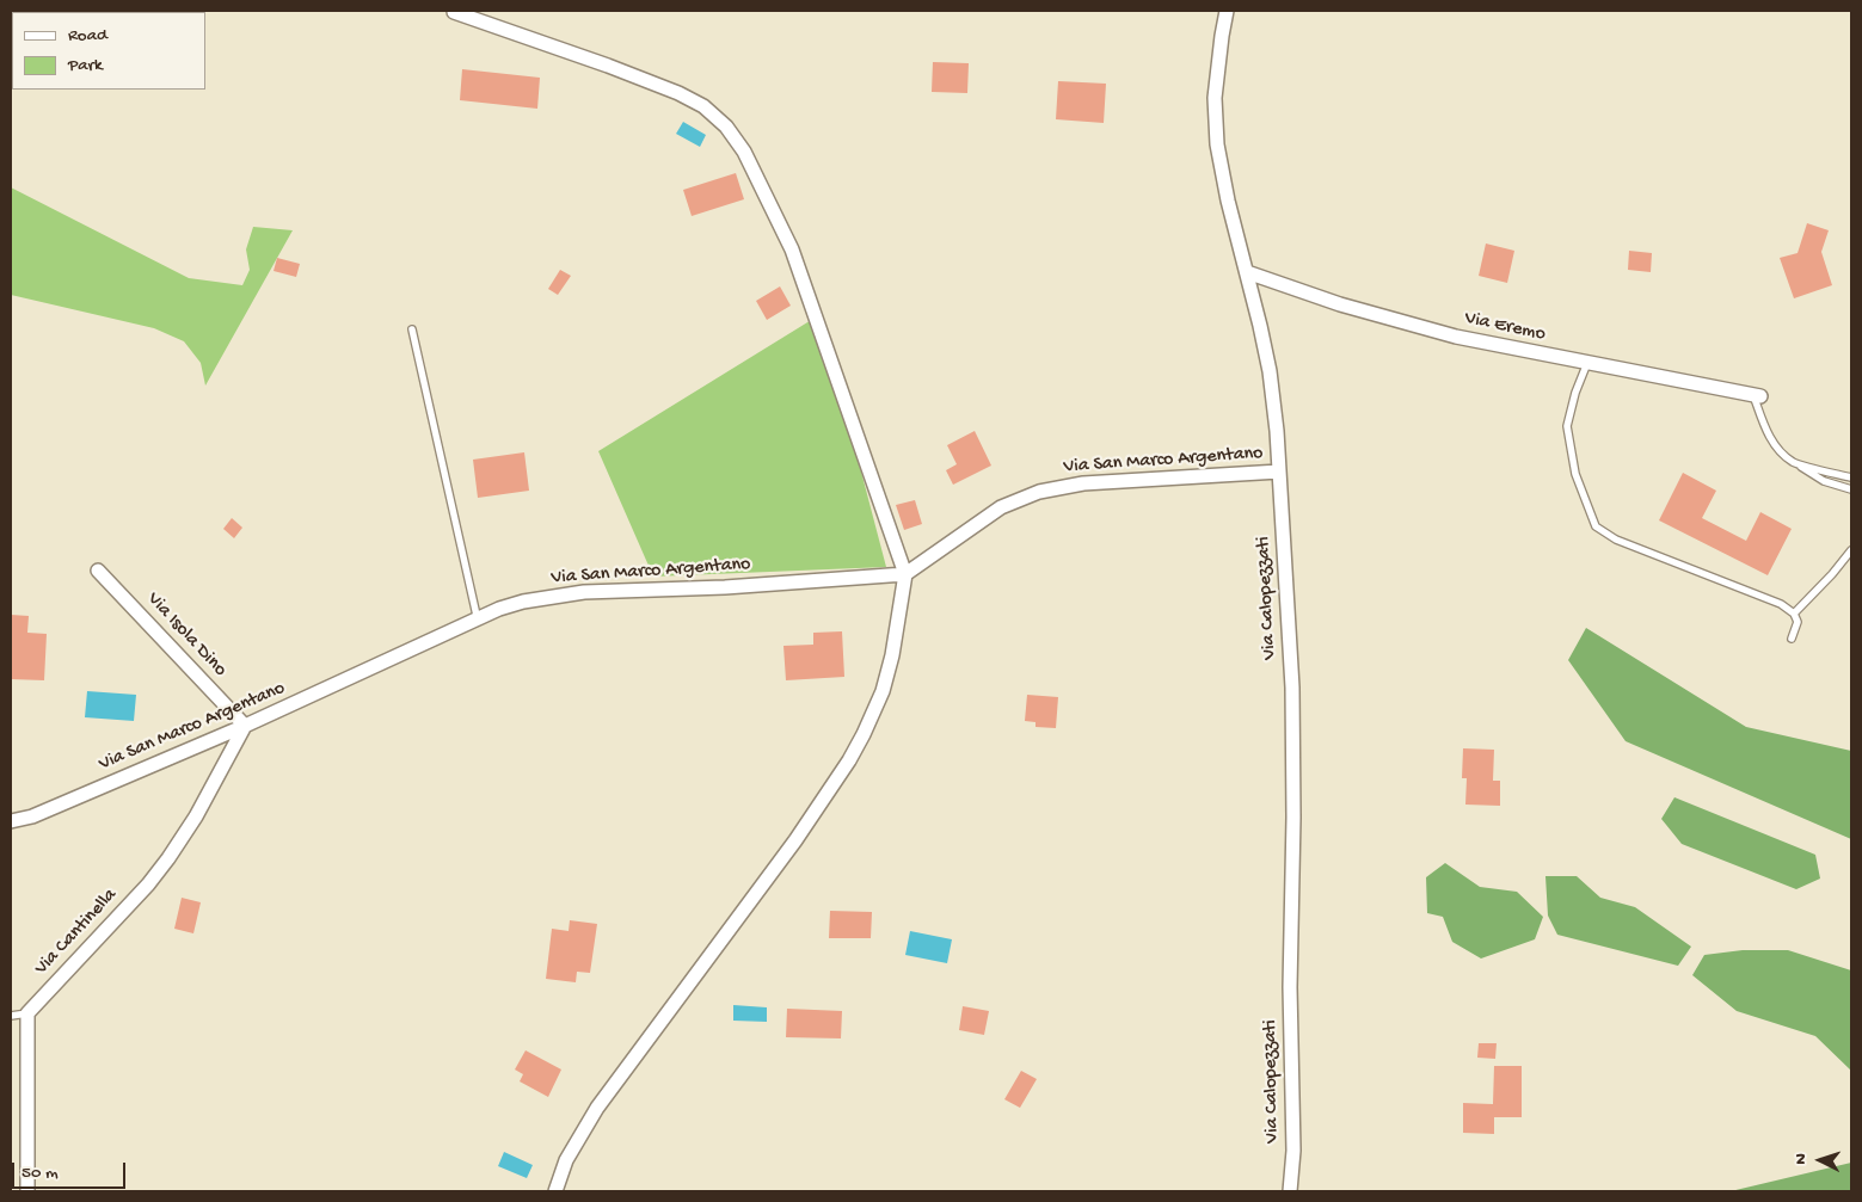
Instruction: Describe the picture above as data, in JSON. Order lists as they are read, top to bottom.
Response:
{
  "streets": {
    "street": [
      "Via Eremo",
      "Via San Marco Argentano",
      "Via Calopezzati",
      "Via Isola Dino",
      "Via Cantinella"
    ]
  },
  "crossings": [
    ["Via Eremo", "Via Calopezzati"],
    ["Via San Marco Argentano", "Via Calopezzati"],
    ["Via San Marco Argentano", "Via Isola Dino"],
    ["Via San Marco Argentano", "Via Cantinella"],
    ["Via Isola Dino", "Via Cantinella"]
  ],
  "legend": ["Road", "Park"],
  "scale_bar": "50 m",
  "north": "left"
}
